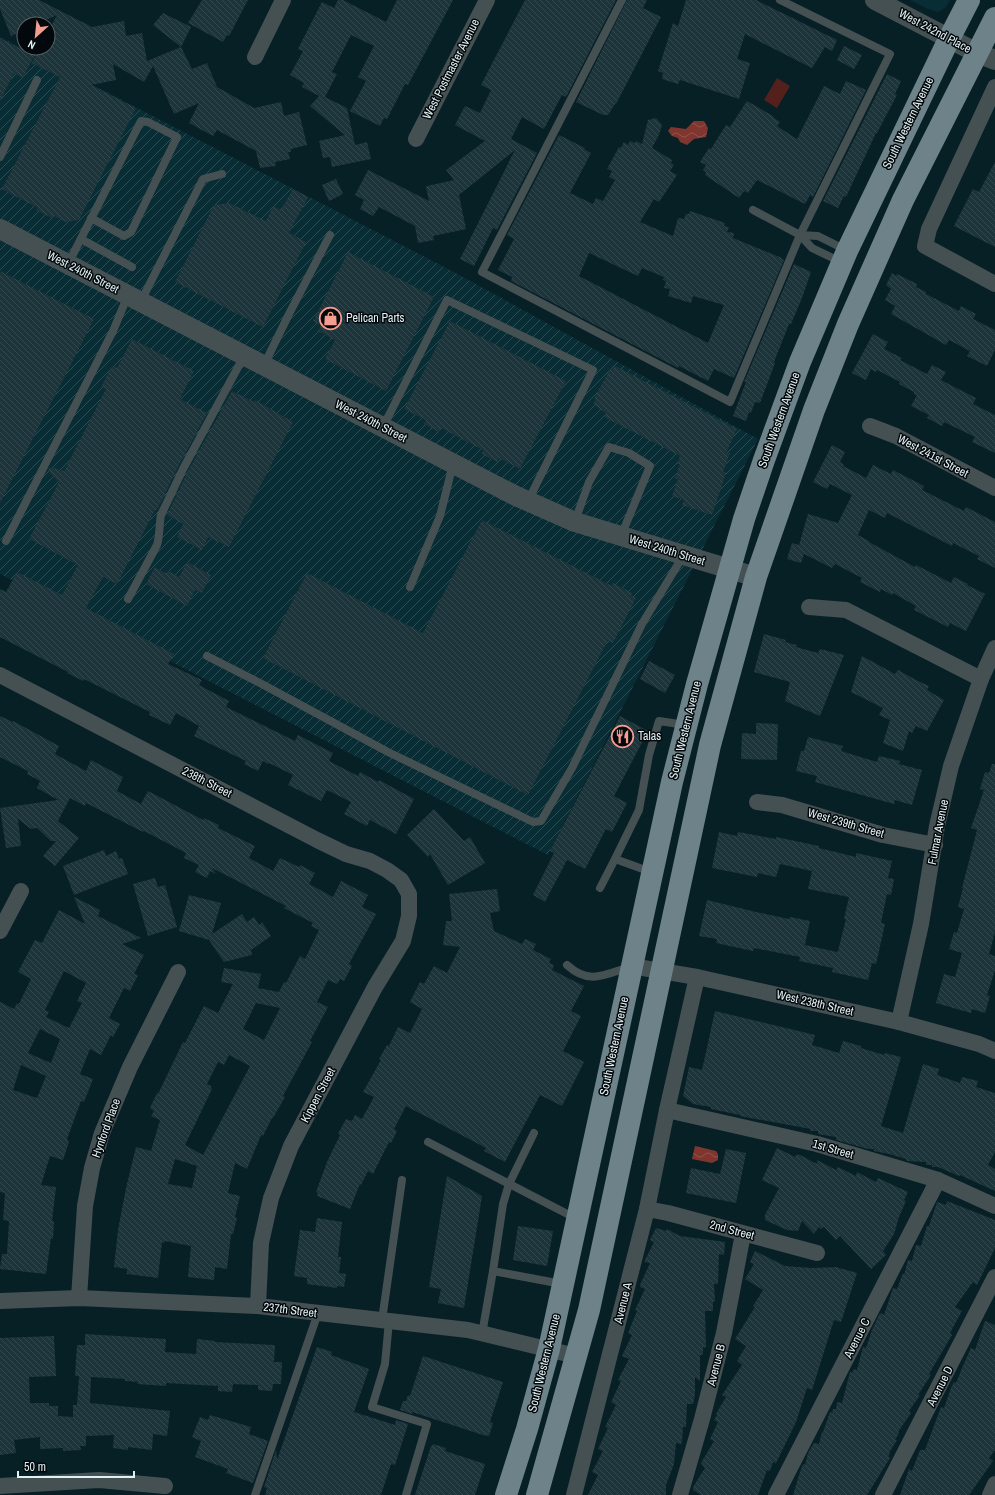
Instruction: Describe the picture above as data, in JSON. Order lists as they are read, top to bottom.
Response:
{
  "streets": {
    "main road": ["South Western Avenue"],
    "street": [
      "West 242nd Place",
      "West Postmaster Avenue",
      "West 240th Street",
      "West 241st Street",
      "238th Street",
      "West 239th Street",
      "Fulmar Avenue",
      "West 238th Street",
      "Kippen Street",
      "Hynford Place",
      "1st Street",
      "2nd Street",
      "Avenue A",
      "237th Street",
      "Avenue C",
      "Avenue B",
      "Avenue D"
    ]
  },
  "crossings": [
    ["West 242nd Place", "South Western Avenue"],
    ["South Western Avenue", "West 240th Street"],
    ["South Western Avenue", "West 238th Street"],
    ["South Western Avenue", "237th Street"],
    ["238th Street", "Kippen Street"],
    ["West 239th Street", "Fulmar Avenue"],
    ["Fulmar Avenue", "West 238th Street"],
    ["West 238th Street", "Avenue A"],
    ["Kippen Street", "237th Street"],
    ["Hynford Place", "237th Street"],
    ["1st Street", "Avenue A"],
    ["1st Street", "Avenue C"],
    ["2nd Street", "Avenue A"],
    ["2nd Street", "Avenue B"]
  ],
  "places": {
    "shop": ["Pelican Parts"],
    "restaurant": ["Talas"]
  },
  "scale_bar": "50 m",
  "north": "bottom left"
}
